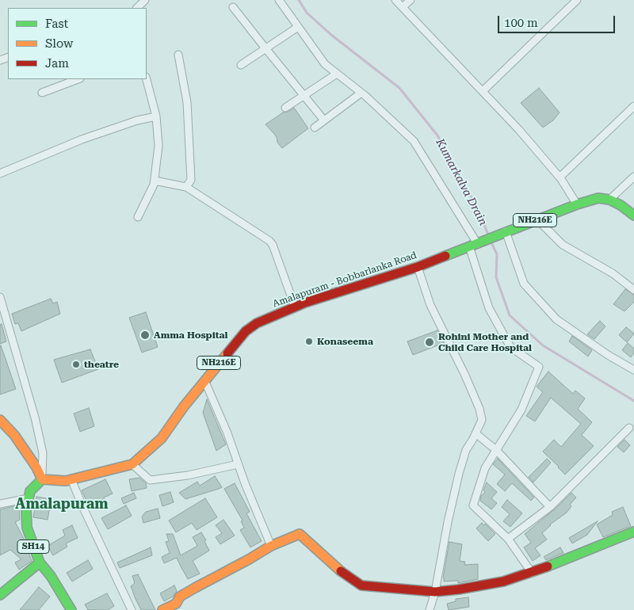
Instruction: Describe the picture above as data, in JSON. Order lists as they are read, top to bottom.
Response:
{
  "streets": {
    "main road": ["NH216E", "Amalapuram - Bobbarlanka Road", "SH14"]
  },
  "crossings": [
    ["Amalapuram - Bobbarlanka Road", "SH14"]
  ],
  "districts": ["Amalapuram"],
  "water": ["Kumarkalva Drain"],
  "places": [
    "Amma Hospital",
    "Konaseema",
    "Rohini Mother and Child Care Hospital",
    "theatre"
  ],
  "legend": ["Fast", "Slow", "Jam"],
  "scale_bar": "100 m"
}
